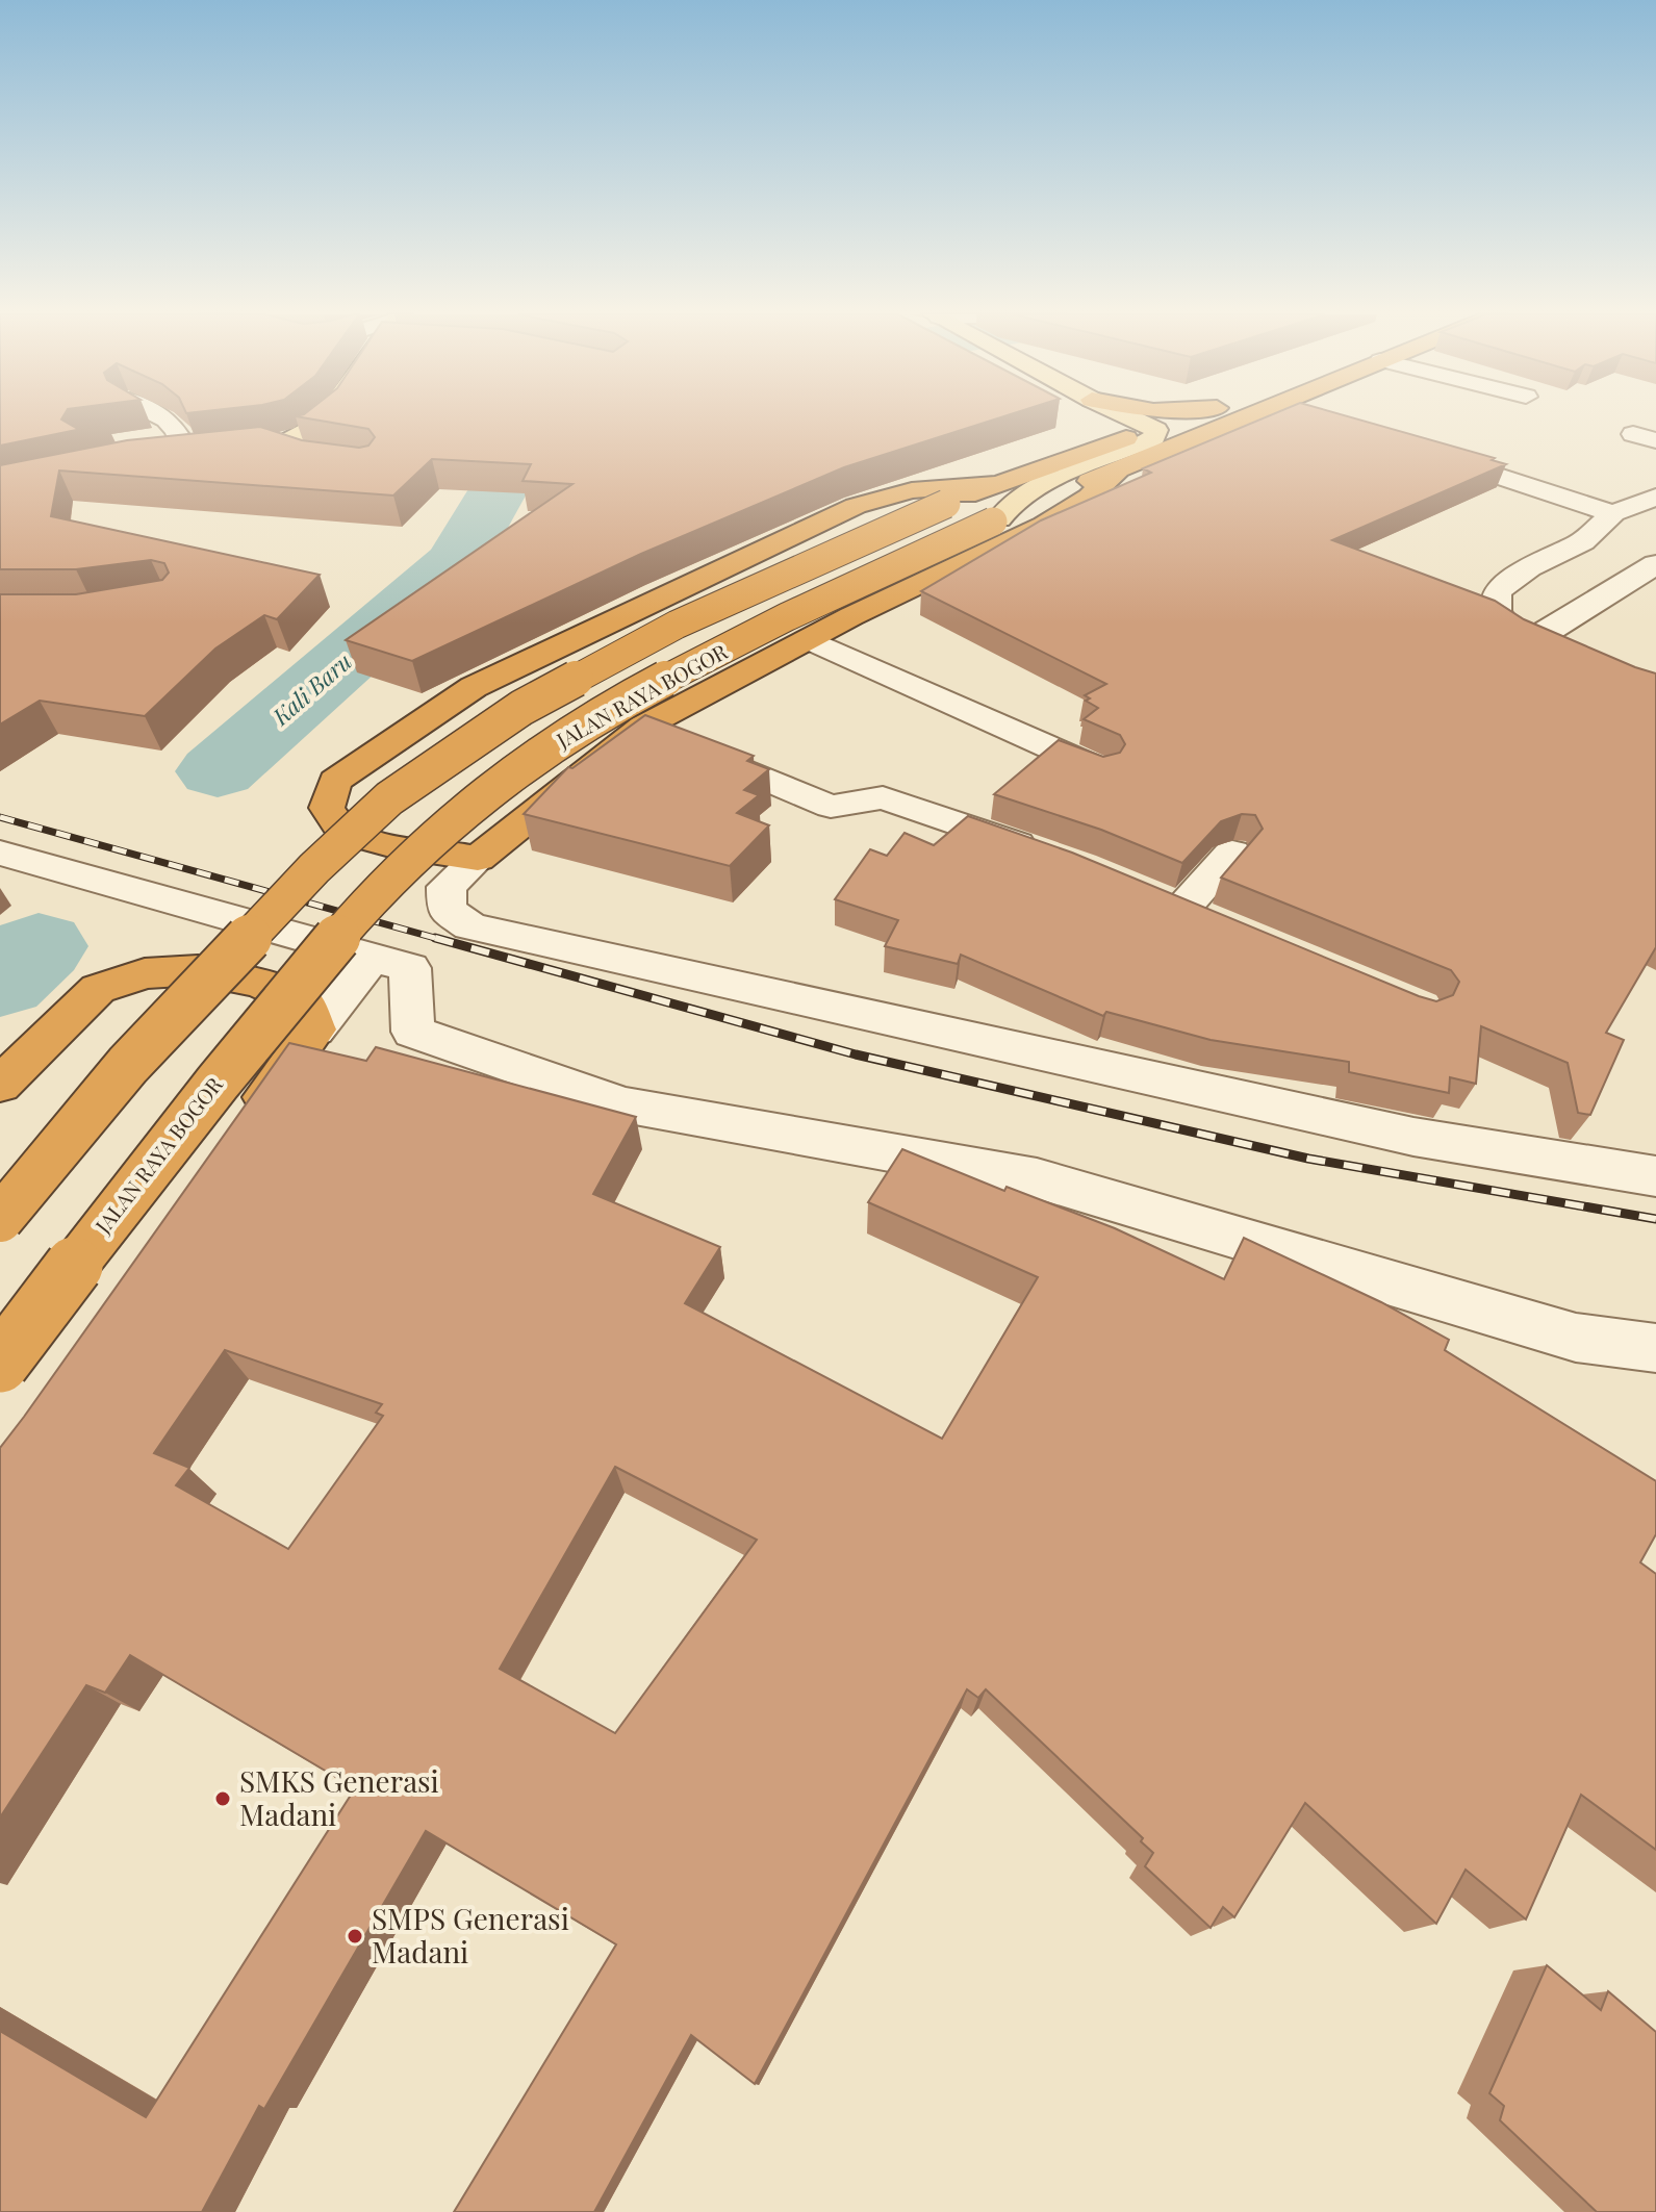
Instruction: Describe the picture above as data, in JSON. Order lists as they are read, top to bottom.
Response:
{
  "streets": {
    "highway": ["JALAN RAYA BOGOR"]
  },
  "water": ["Kali Baru"],
  "places": ["SMKS Generasi Madani", "SMPS Generasi Madani"]
}
